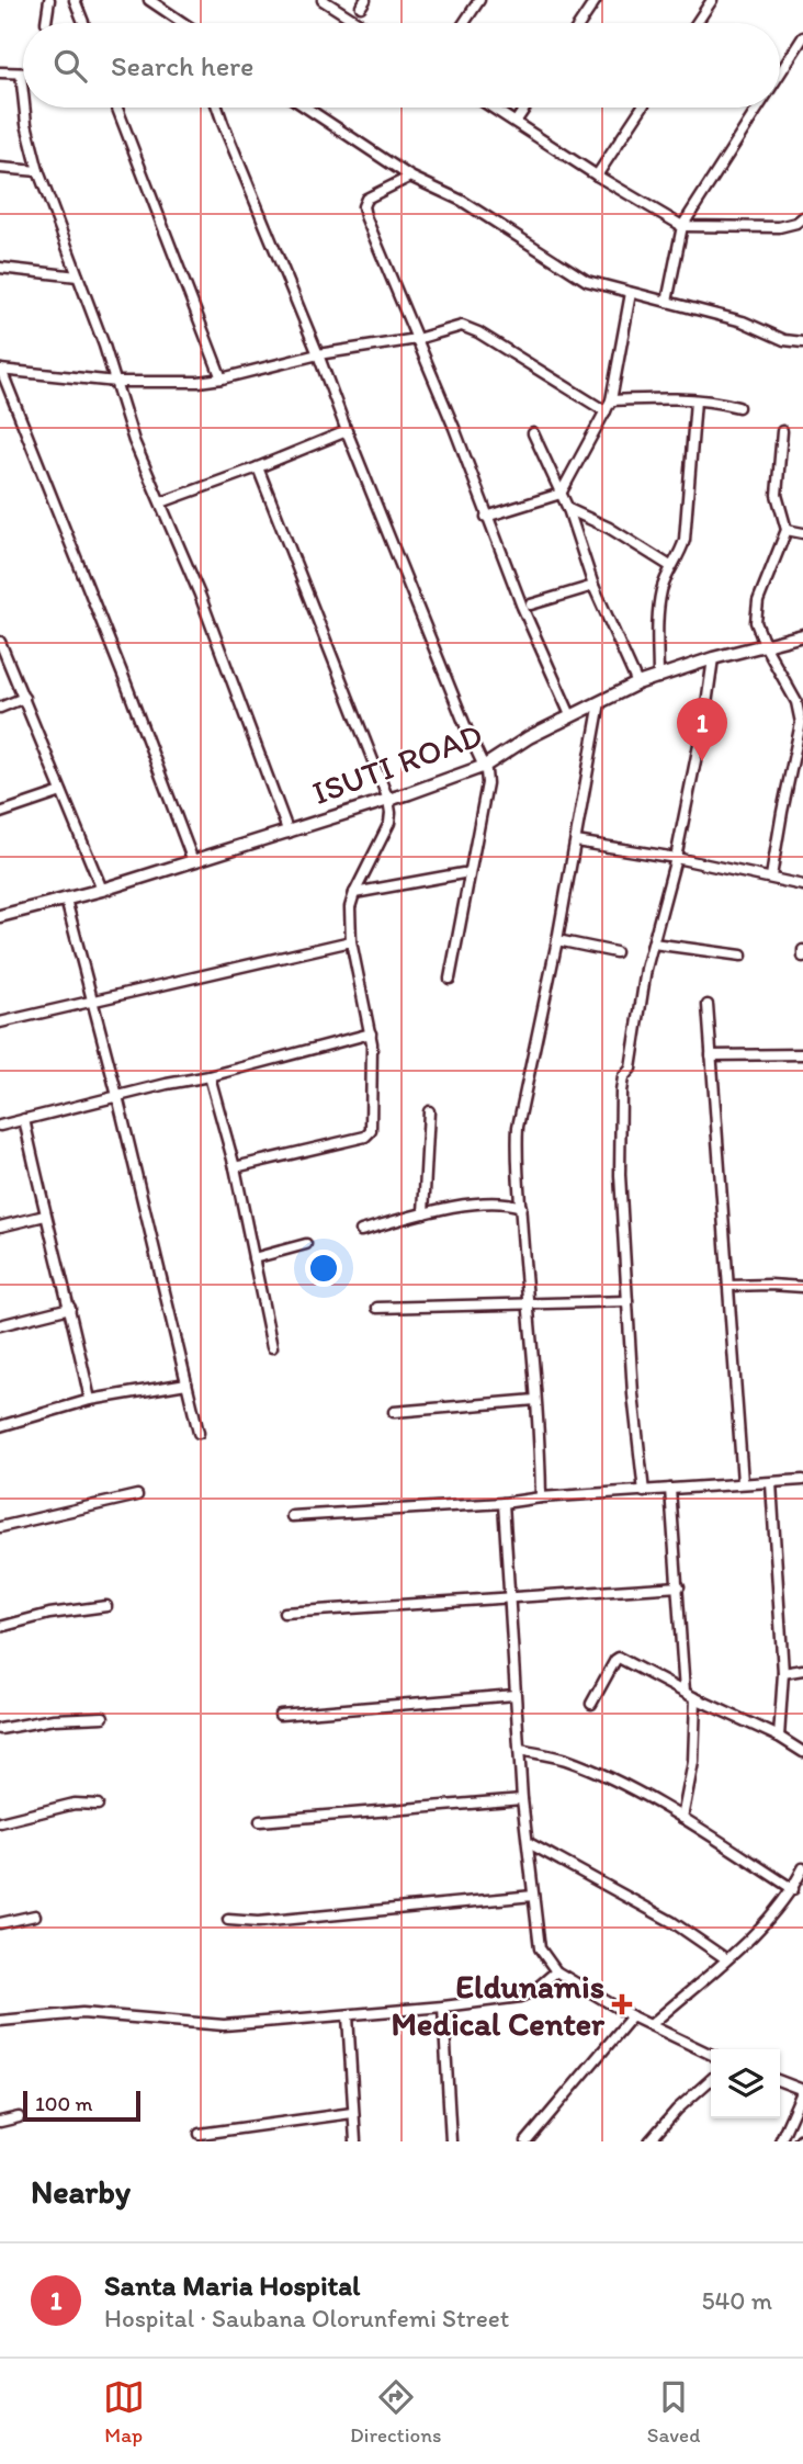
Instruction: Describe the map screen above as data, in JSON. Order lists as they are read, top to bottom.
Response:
{
  "streets": {
    "street": ["ISUTI ROAD"]
  },
  "places": {
    "health": ["Eldunamis Medical Center"]
  },
  "scale_bar": "100 m",
  "page": {
    "search": "Search here",
    "pins": "1",
    "scale": "100 m",
    "heading": "Nearby",
    "list": [
      {
        "mark": "1",
        "name": "Santa Maria Hospital",
        "note": "Hospital · Saubana Olorunfemi Street",
        "value": "540 m"
      }
    ],
    "nav": ["Map", "Directions", "Saved"]
  }
}
